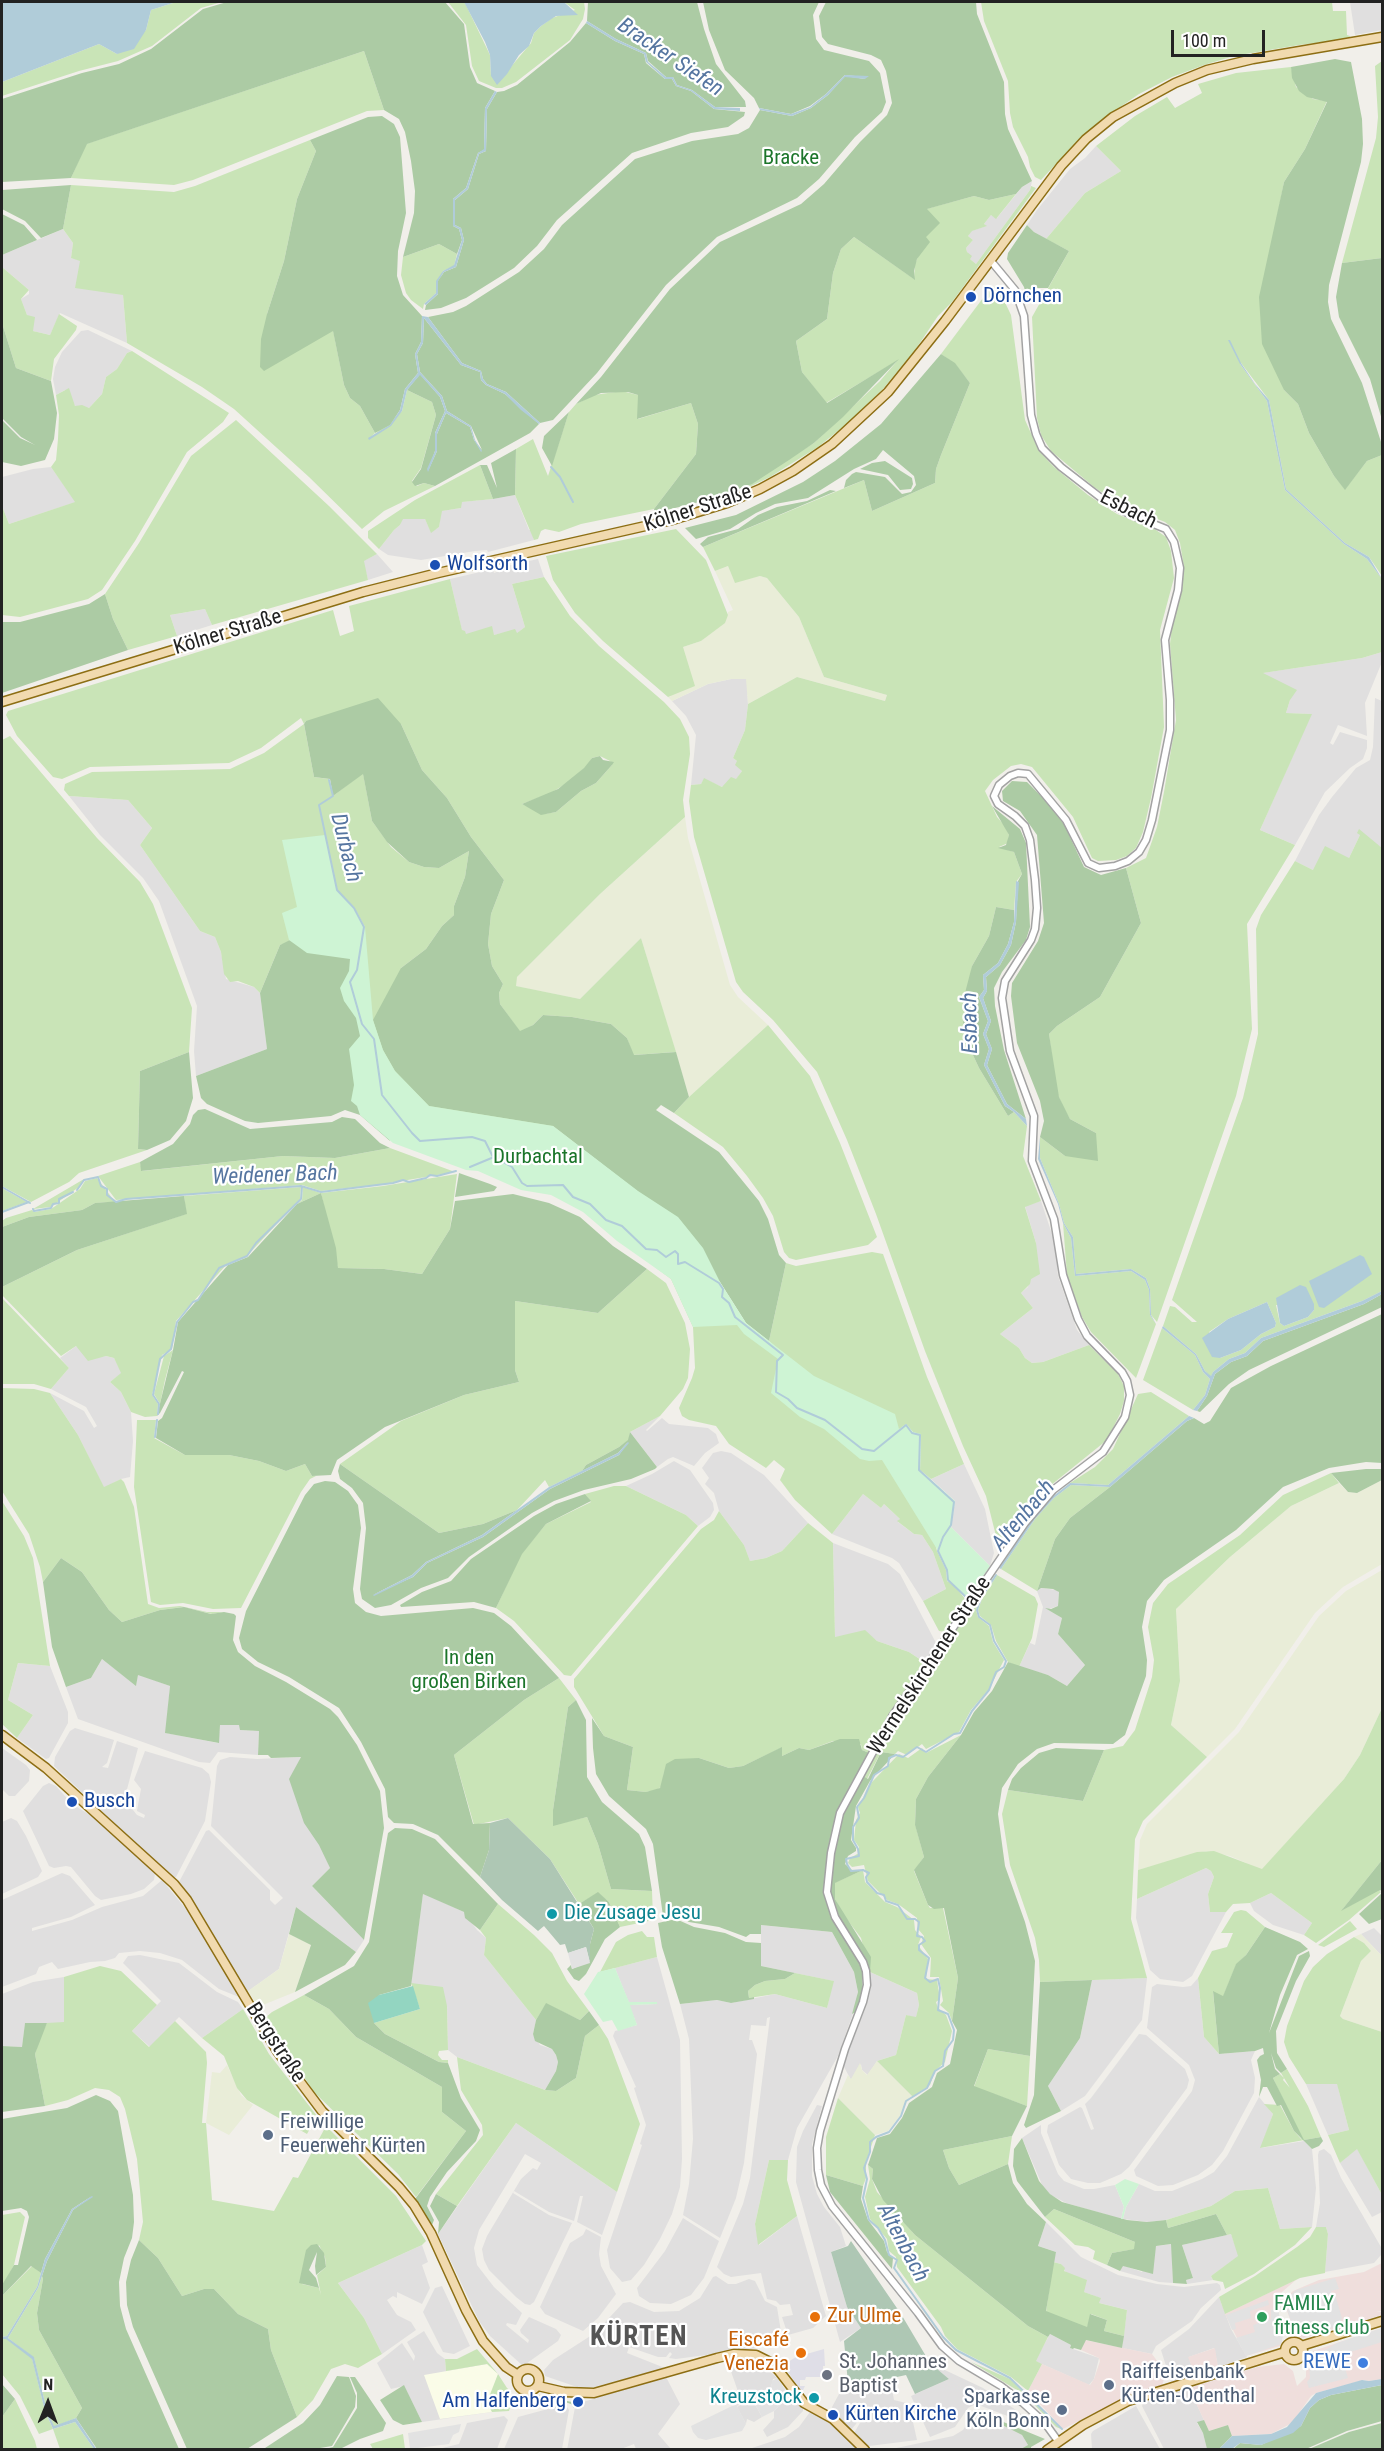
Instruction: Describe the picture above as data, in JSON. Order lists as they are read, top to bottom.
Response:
{
  "streets": {
    "main road": ["Kölner Straße", "Bergstraße"],
    "street": ["Esbach", "Wermelskirchener Straße"]
  },
  "crossings": [
    ["Kölner Straße", "Esbach"],
    ["Esbach", "Wermelskirchener Straße"]
  ],
  "districts": ["KÜRTEN"],
  "water": [
    "Bracker Siefen",
    "Durbach",
    "Esbach",
    "Weidener Bach",
    "Altenbach"
  ],
  "parks": ["Bracke", "Durbachtal", "In den großen Birken"],
  "places": [
    "Dörnchen",
    "Wolfsorth",
    "Busch",
    "Die Zusage Jesu",
    "Freiwillige Feuerwehr Kürten",
    "Zur Ulme",
    "FAMILY fitness club",
    "Eiscafé Venezia",
    "REWE",
    "St. Johannes Baptist",
    "Raiffeisenbank Kürten-Odenthal",
    "Kreuzstock",
    "Am Halfenberg",
    "Sparkasse Köln Bonn",
    "Kürten Kirche"
  ],
  "scale_bar": "100 m",
  "north": "top"
}
